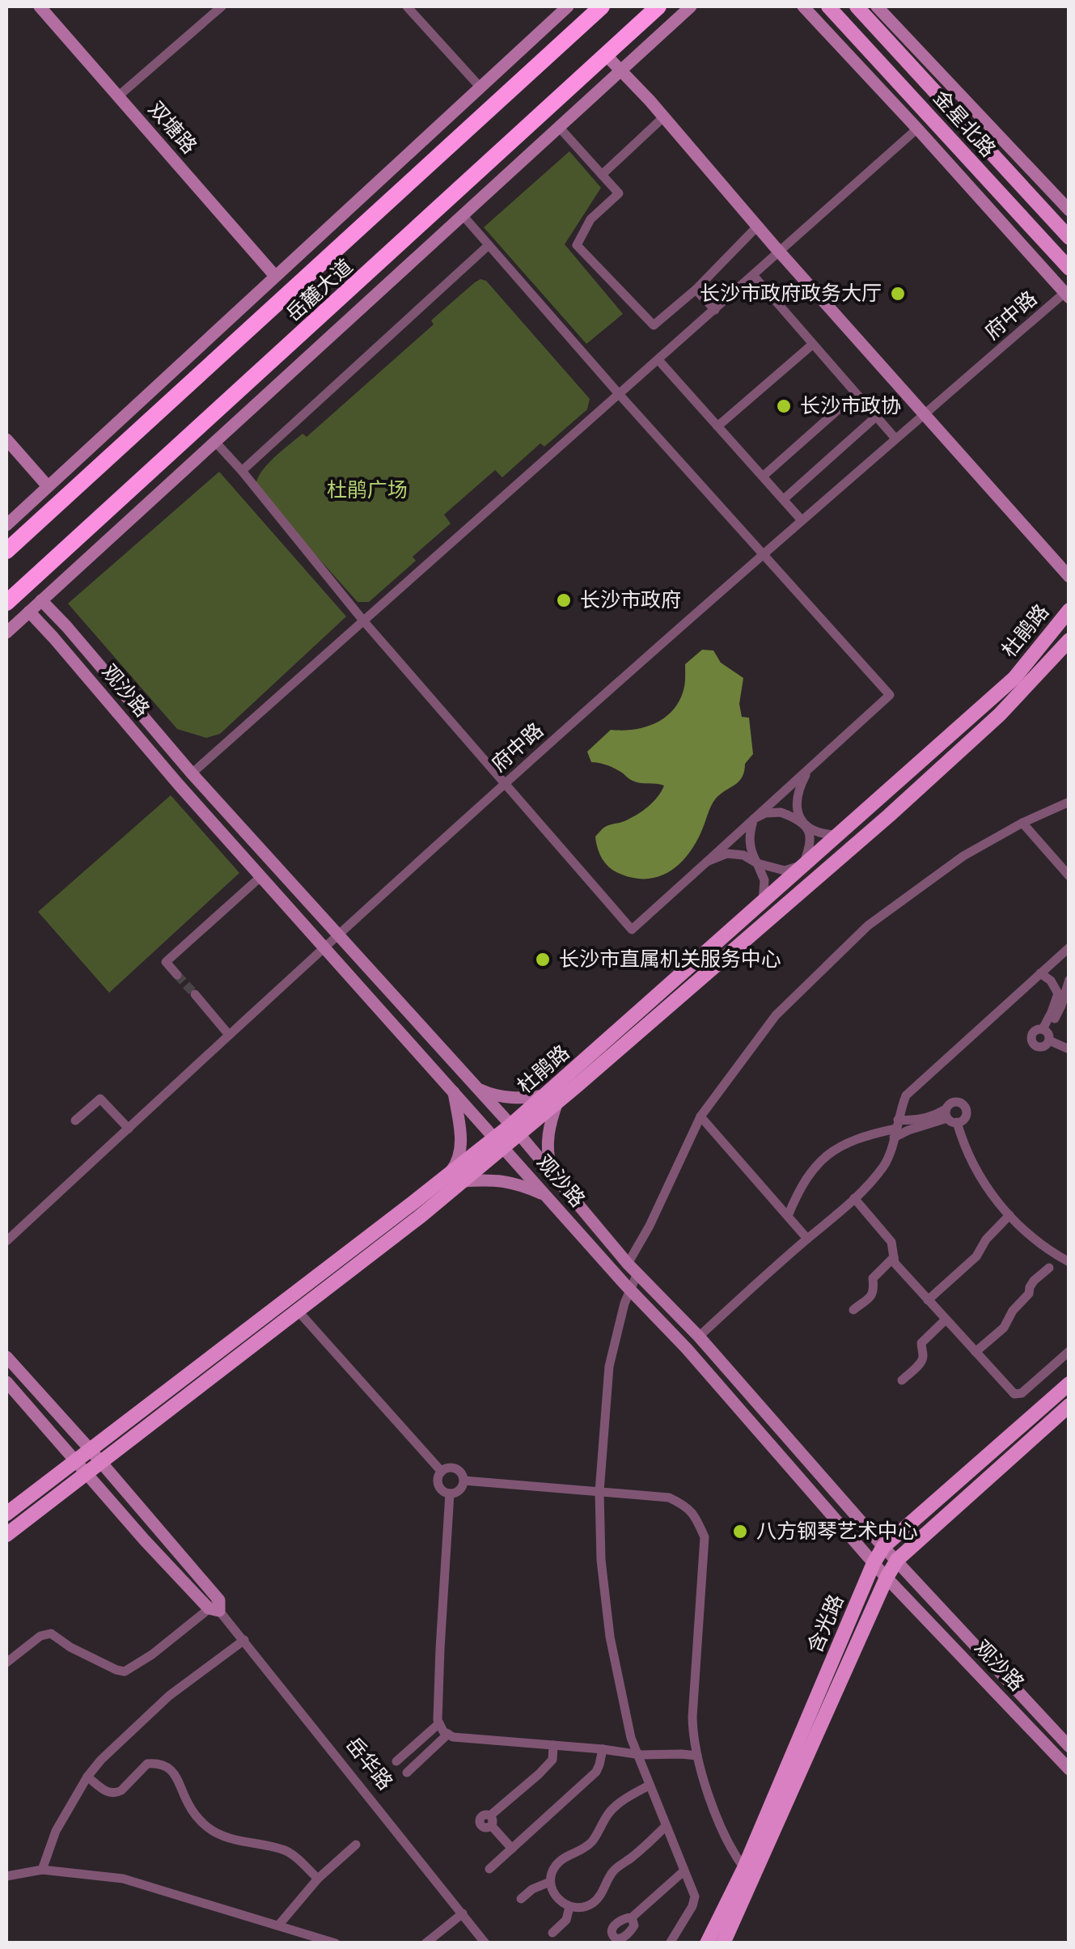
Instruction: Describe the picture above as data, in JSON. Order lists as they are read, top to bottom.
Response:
{
  "streets": {
    "highway": ["岳麓大道"],
    "main road": ["金星北路", "杜鹃路", "含光路"],
    "street": [
      "双塘路",
      "府中路",
      "观沙路",
      "岳华路"
    ]
  },
  "crossings": [
    ["府中路", "观沙路"],
    ["杜鹃路", "观沙路"],
    ["杜鹃路", "岳华路"],
    ["观沙路", "含光路"]
  ],
  "parks": ["杜鹃广场"],
  "places": [
    "长沙市政府政务大厅",
    "长沙市政协",
    "长沙市政府",
    "长沙市直属机关服务中心",
    "八方钢琴艺术中心"
  ]
}
